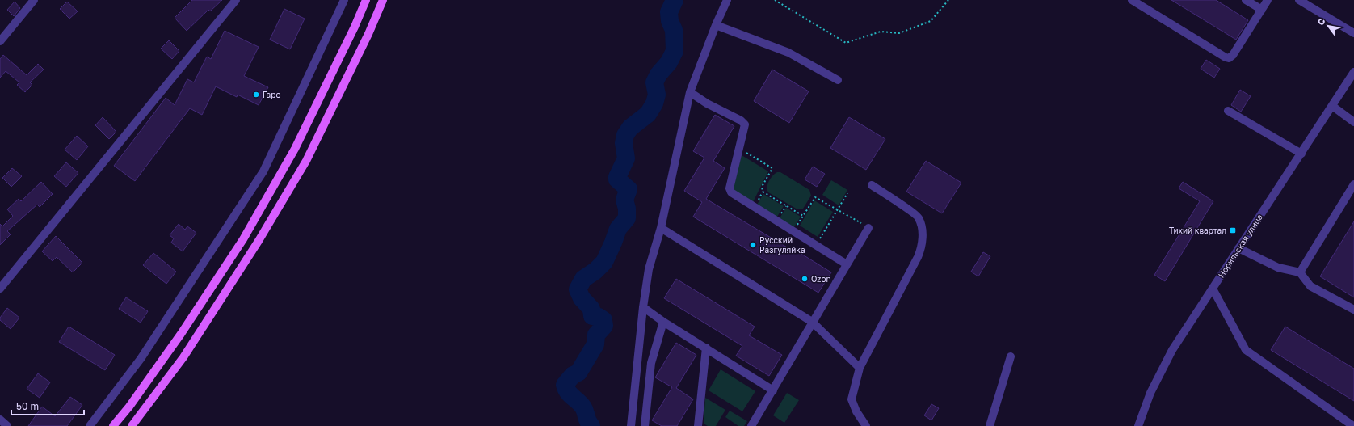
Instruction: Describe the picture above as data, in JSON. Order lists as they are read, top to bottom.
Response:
{
  "streets": {
    "street": ["Норильская улица"]
  },
  "places": {
    "other": ["Гаро", "Русский Разгуляйка", "Ozon"],
    "transit": ["Тихий квартал"]
  },
  "scale_bar": "50 m",
  "north": "top left"
}
